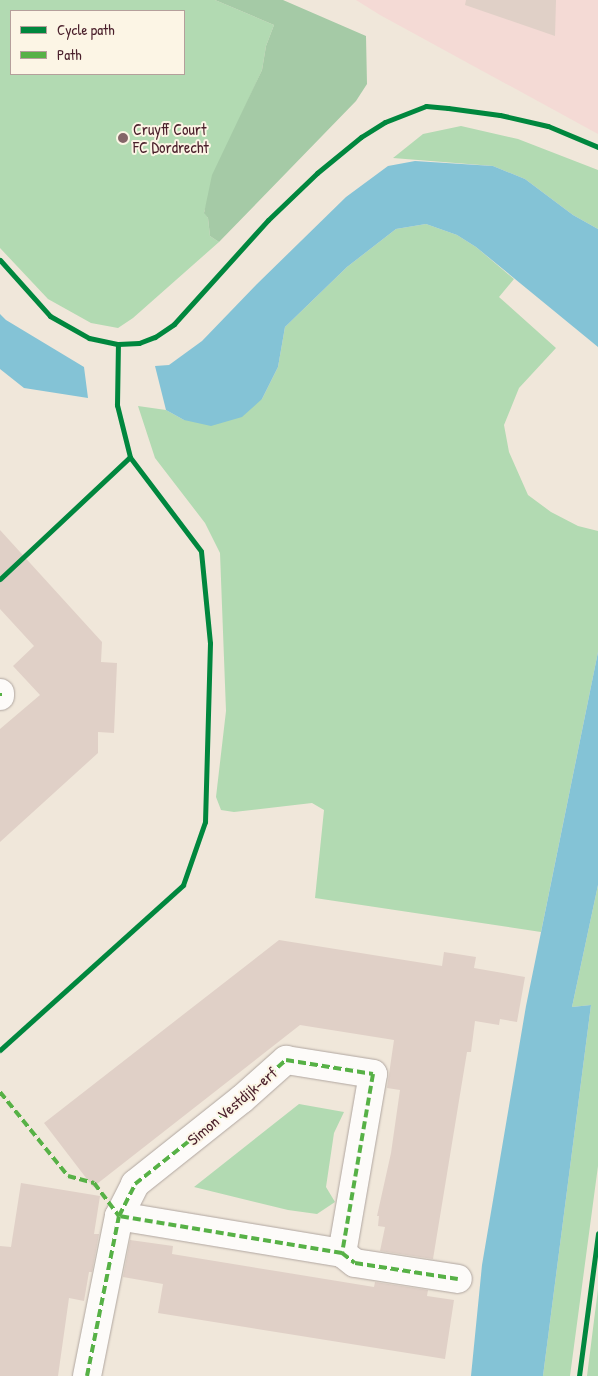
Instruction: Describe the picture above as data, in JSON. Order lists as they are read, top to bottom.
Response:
{
  "streets": {
    "street": ["Simon Vestdijk-erf"]
  },
  "places": ["Cruyff Court FC Dordrecht"],
  "legend": ["Cycle path", "Path"]
}
